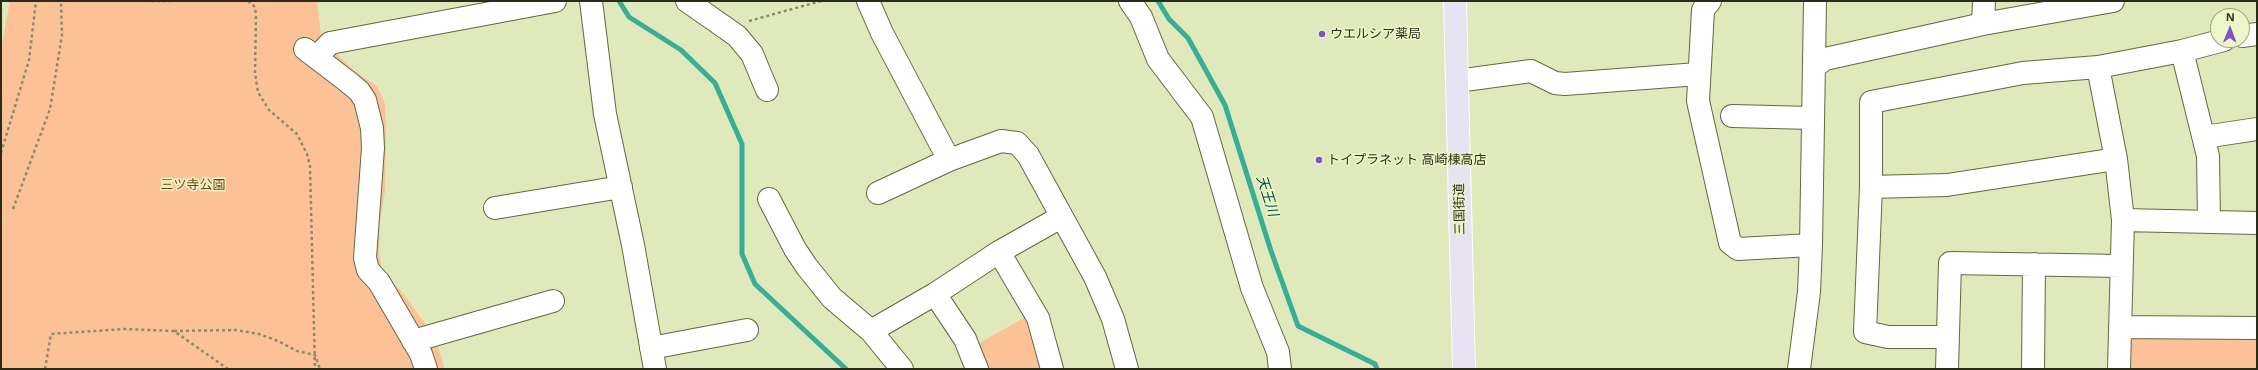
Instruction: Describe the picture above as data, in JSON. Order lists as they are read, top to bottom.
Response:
{
  "streets": {
    "main road": ["三国街道"]
  },
  "water": ["天王川"],
  "parks": ["三ツ寺公園"],
  "places": ["ウエルシア薬局", "トイプラネット 高崎棟高店"],
  "north": "top"
}
